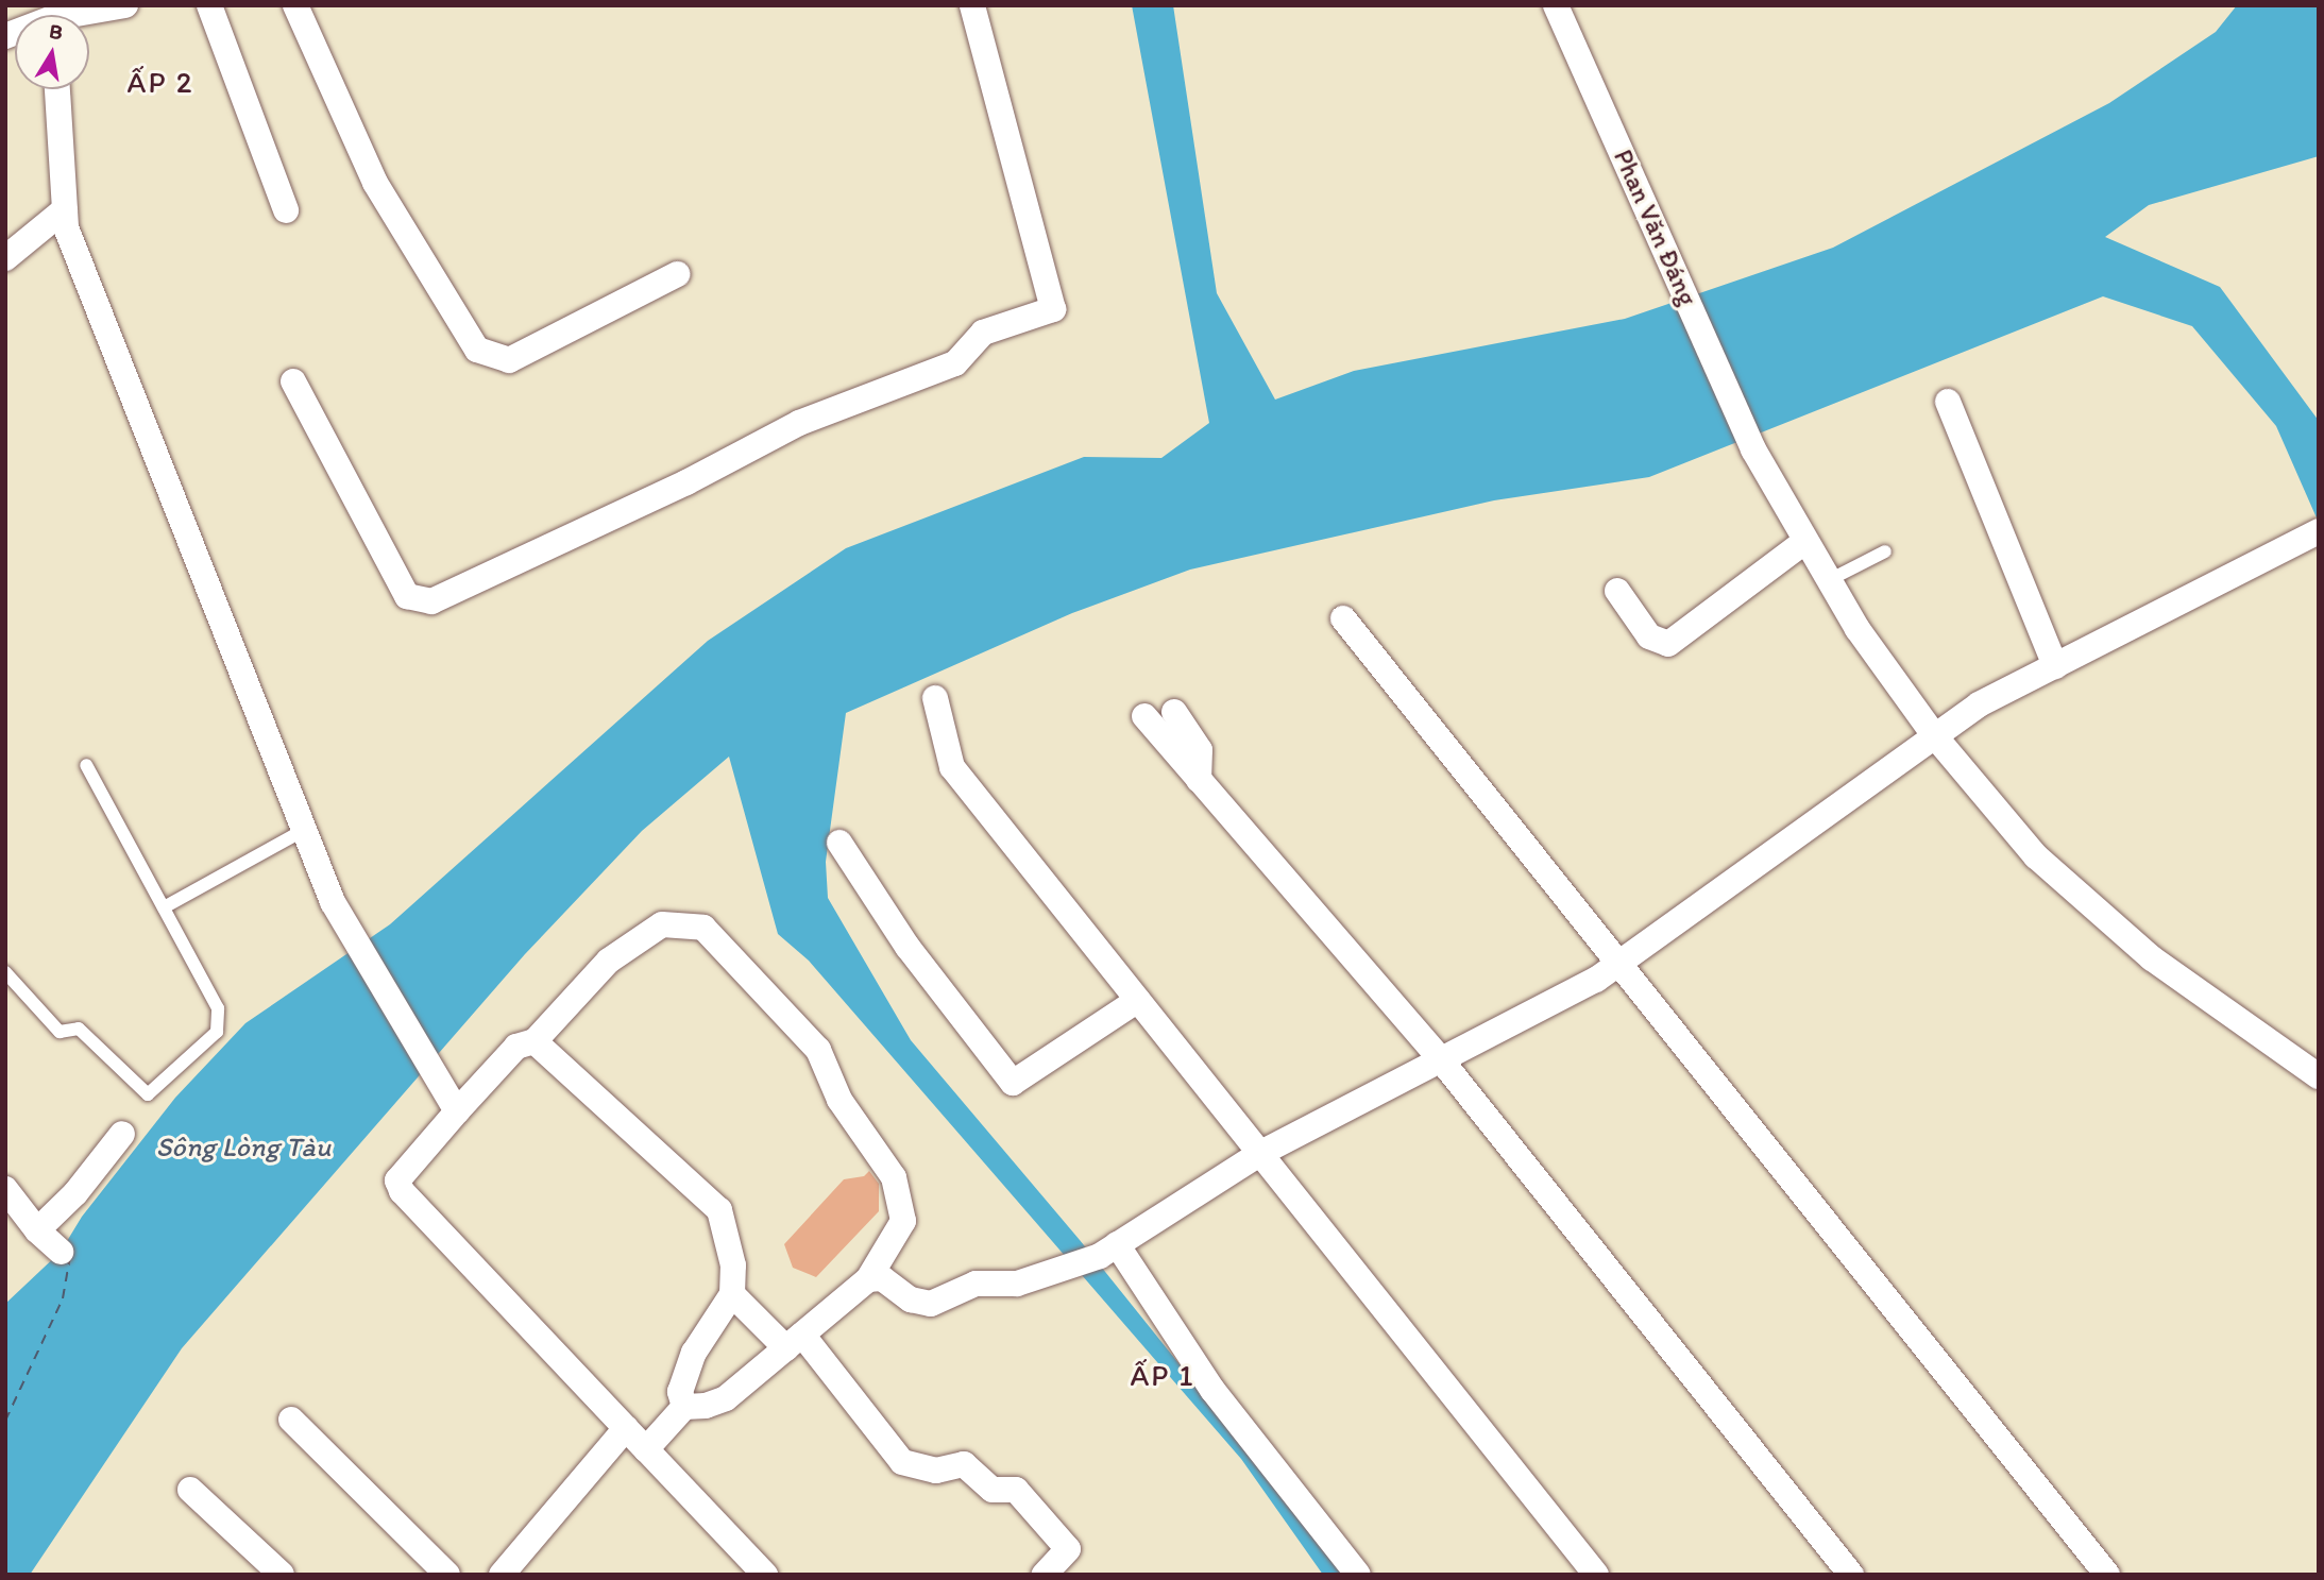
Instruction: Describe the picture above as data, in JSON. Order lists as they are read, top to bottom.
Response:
{
  "streets": {
    "street": ["Phan Văn Đáng"]
  },
  "districts": ["ẤP 2", "ẤP 1"],
  "water": ["Sông Lòng Tàu"],
  "north": "top"
}
